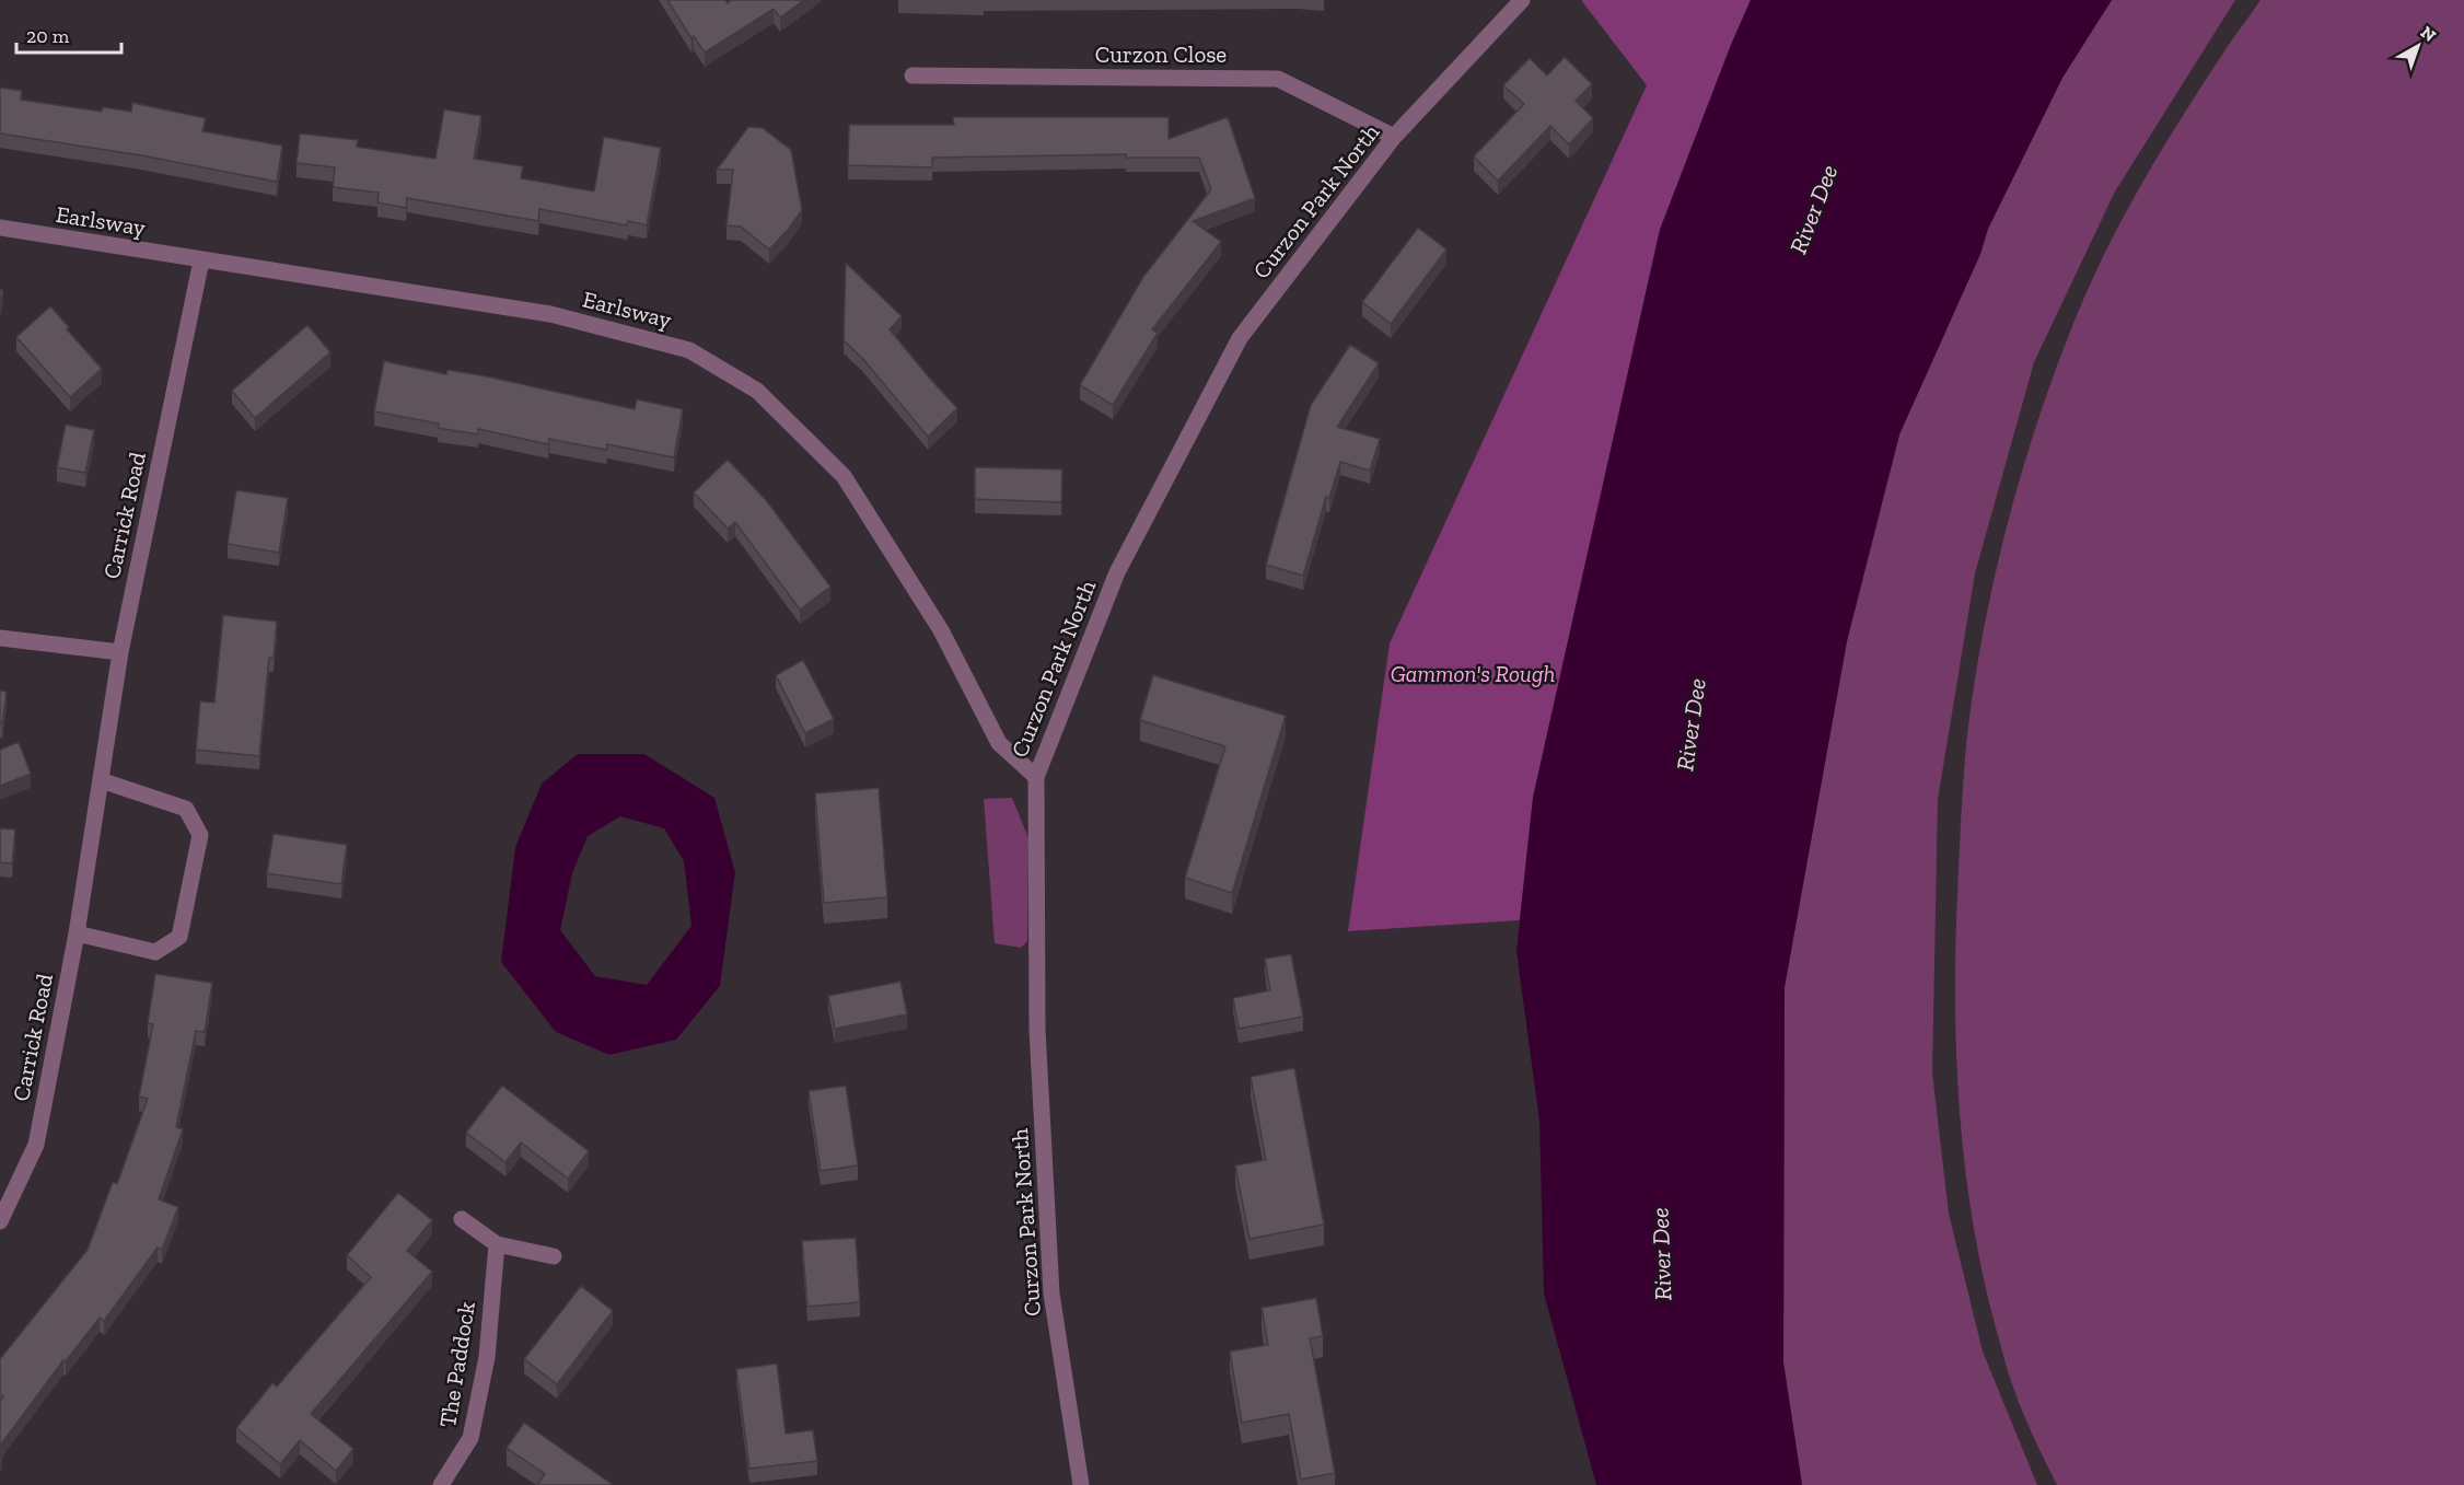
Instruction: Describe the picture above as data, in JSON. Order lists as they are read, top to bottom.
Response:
{
  "streets": {
    "street": [
      "Curzon Close",
      "Curzon Park North",
      "Earlsway",
      "Carrick Road",
      "The Paddock"
    ]
  },
  "crossings": [
    ["Curzon Close", "Curzon Park North"],
    ["Curzon Park North", "Earlsway"],
    ["Earlsway", "Carrick Road"]
  ],
  "water": ["River Dee"],
  "parks": ["Gammon's Rough"],
  "scale_bar": "20 m",
  "north": "top right"
}
